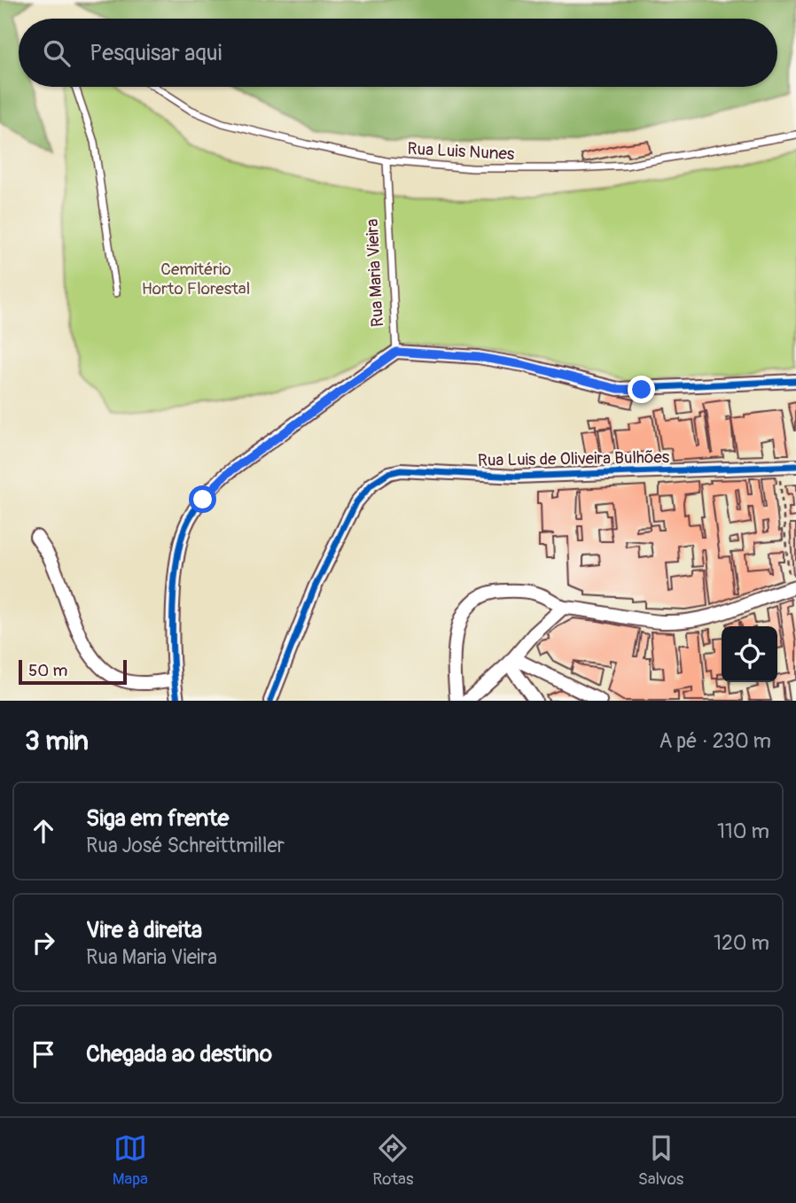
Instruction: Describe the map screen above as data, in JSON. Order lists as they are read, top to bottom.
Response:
{
  "streets": {
    "street": ["Rua Luis de Oliveira Bulhões"],
    "lane": ["Rua Luis Nunes", "Rua Maria Vieira"]
  },
  "crossings": [
    ["Rua Luis Nunes", "Rua Maria Vieira"]
  ],
  "parks": ["Cemitério Horto Florestal"],
  "scale_bar": "50 m",
  "page": {
    "search": "Pesquisar aqui",
    "scale": "50 m",
    "heading": ["3 min", "A pé · 230 m"],
    "list": [
      ["Siga em frente", "Rua José Schreittmiller", "110 m"],
      ["Vire à direita", "Rua Maria Vieira", "120 m"],
      "Chegada ao destino"
    ],
    "nav": ["Mapa", "Rotas", "Salvos"]
  }
}
